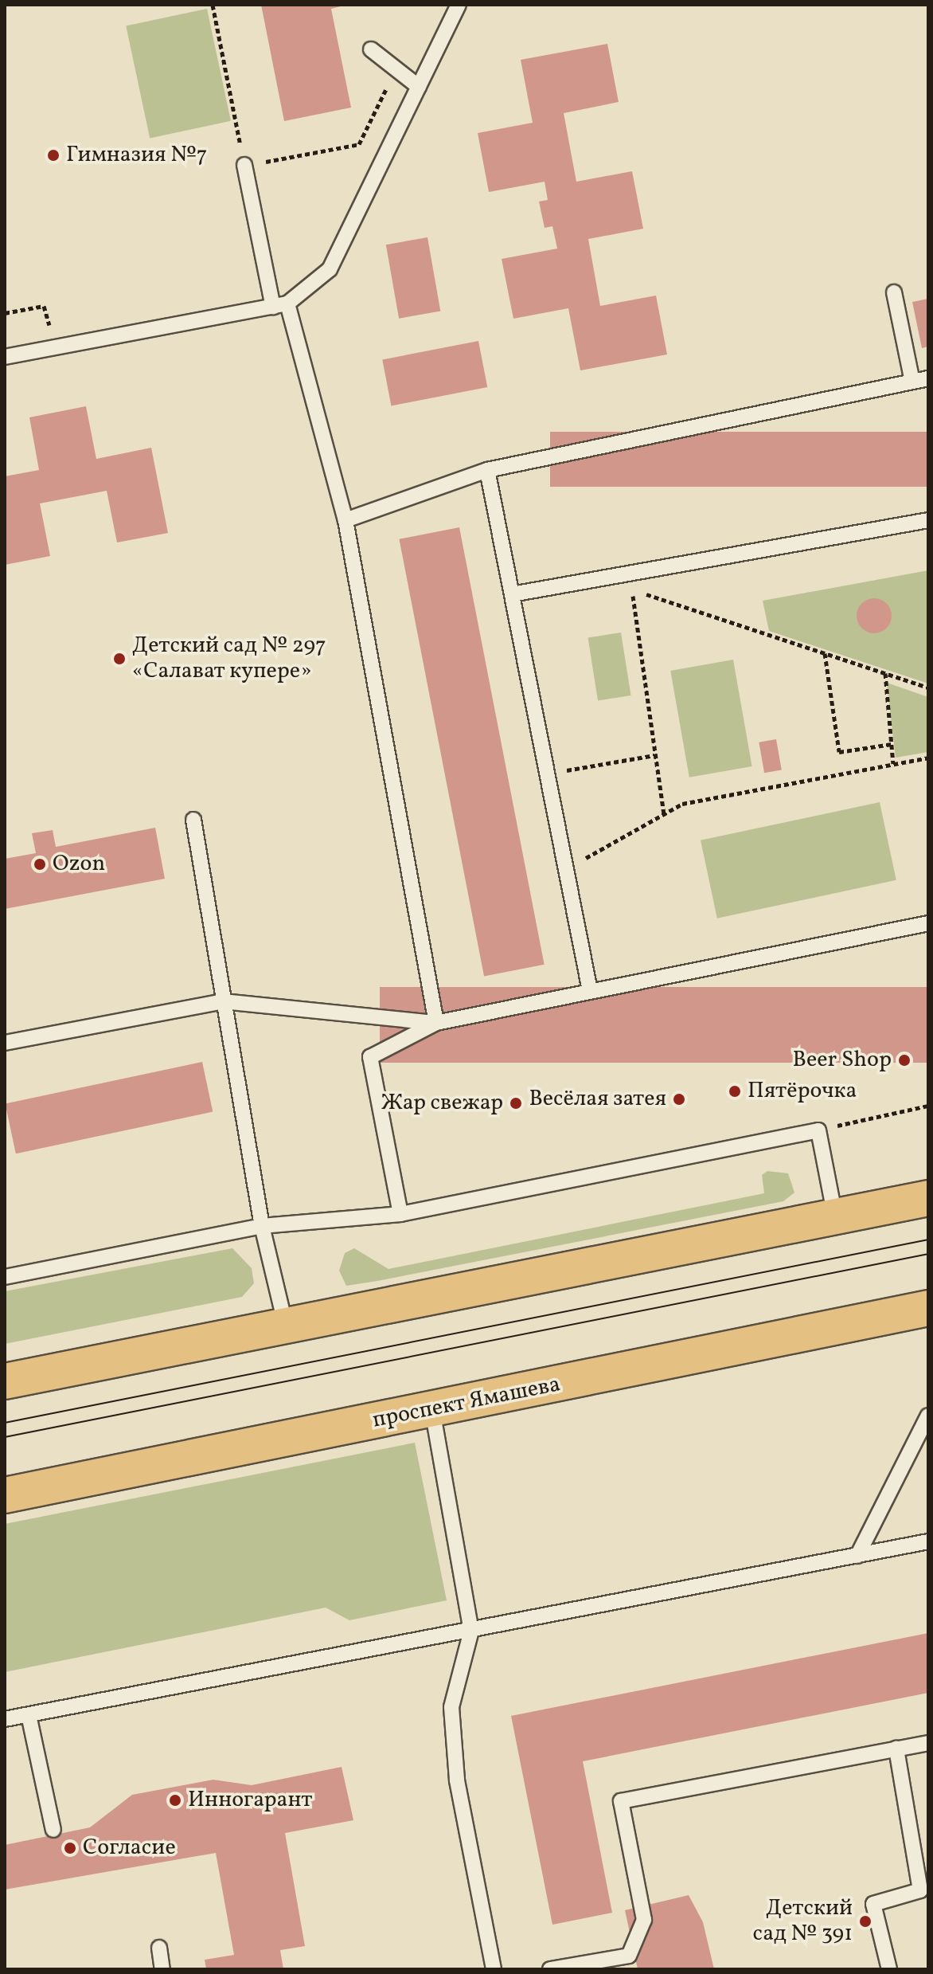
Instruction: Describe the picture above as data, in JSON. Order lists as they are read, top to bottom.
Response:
{
  "streets": {
    "main road": ["проспект Ямашева"]
  },
  "places": [
    "Гимназия №7",
    "Детский сад № 297 «Салават купере»",
    "Ozon",
    "Beer Shop",
    "Пятёрочка",
    "Весёлая затея",
    "Жар свежар",
    "Инногарант",
    "Согласие",
    "Детский сад № 391"
  ]
}
